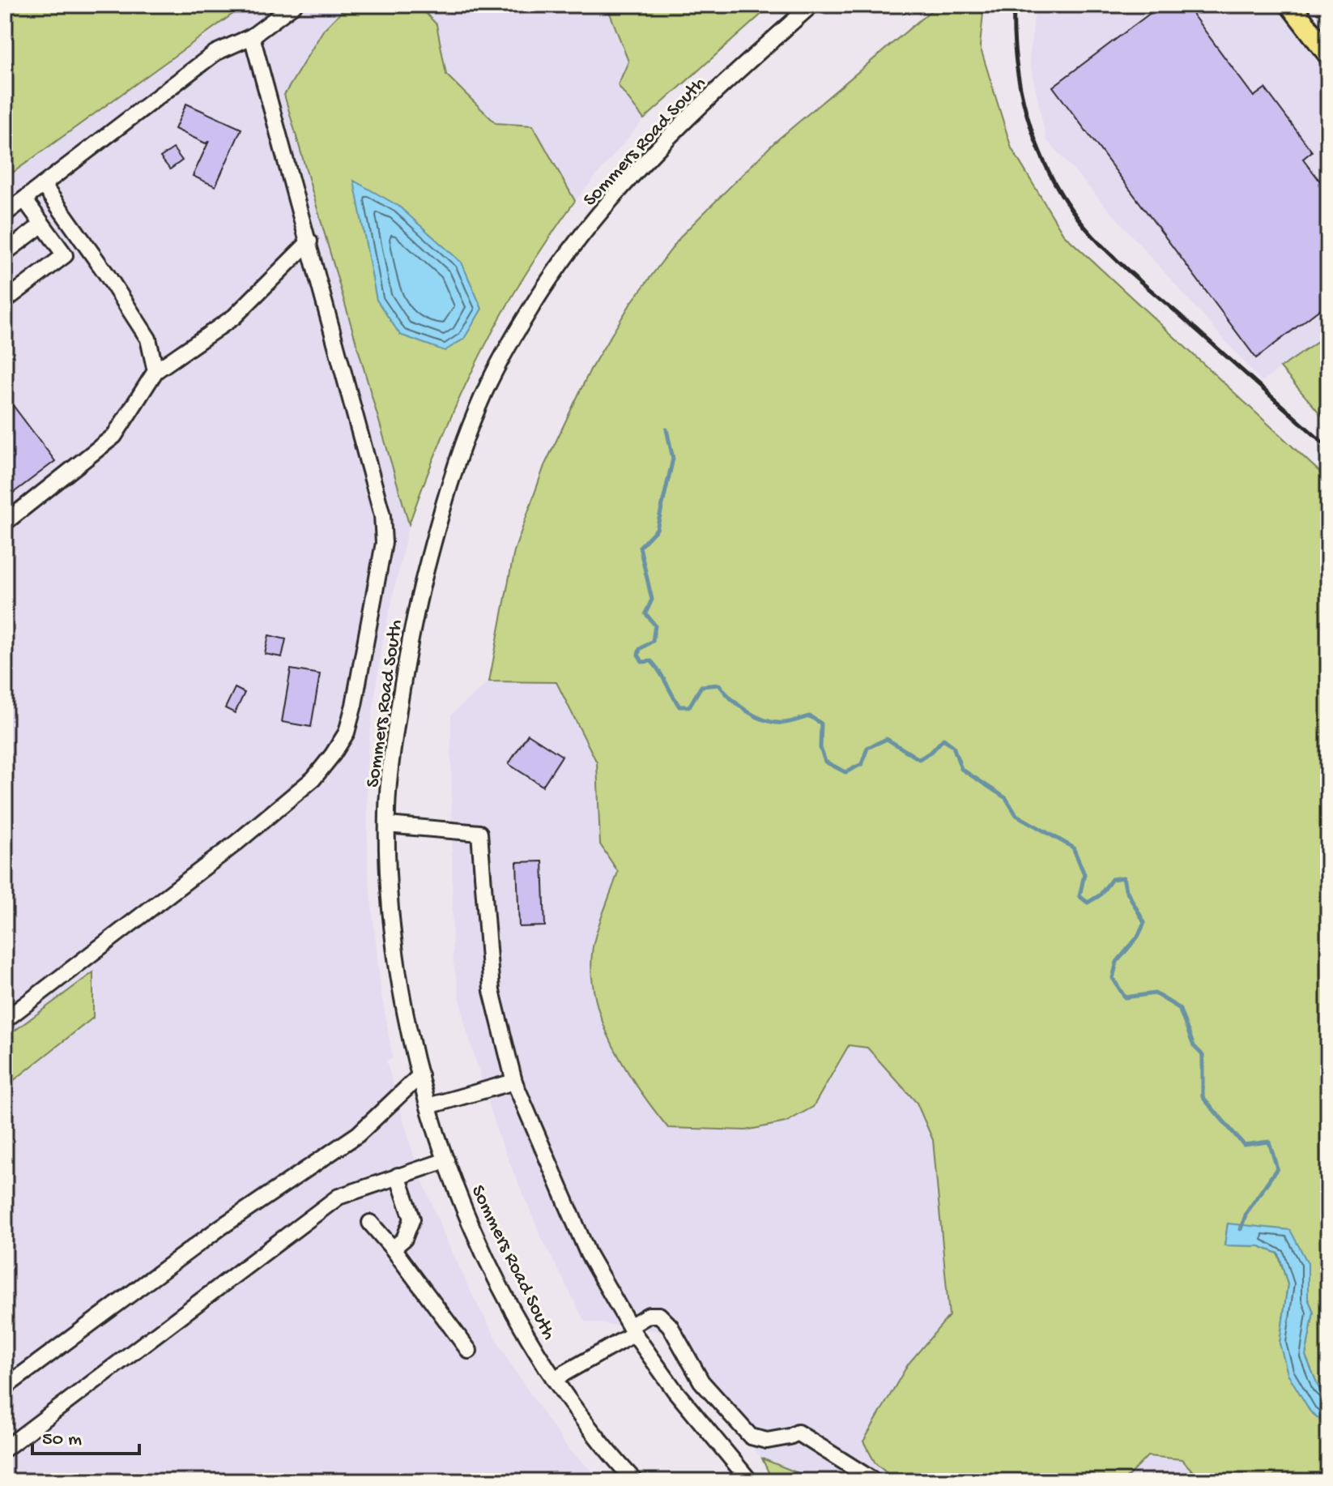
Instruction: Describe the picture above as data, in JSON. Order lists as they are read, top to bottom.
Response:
{
  "streets": {
    "street": ["Sommers Road South"]
  },
  "scale_bar": "50 m"
}
